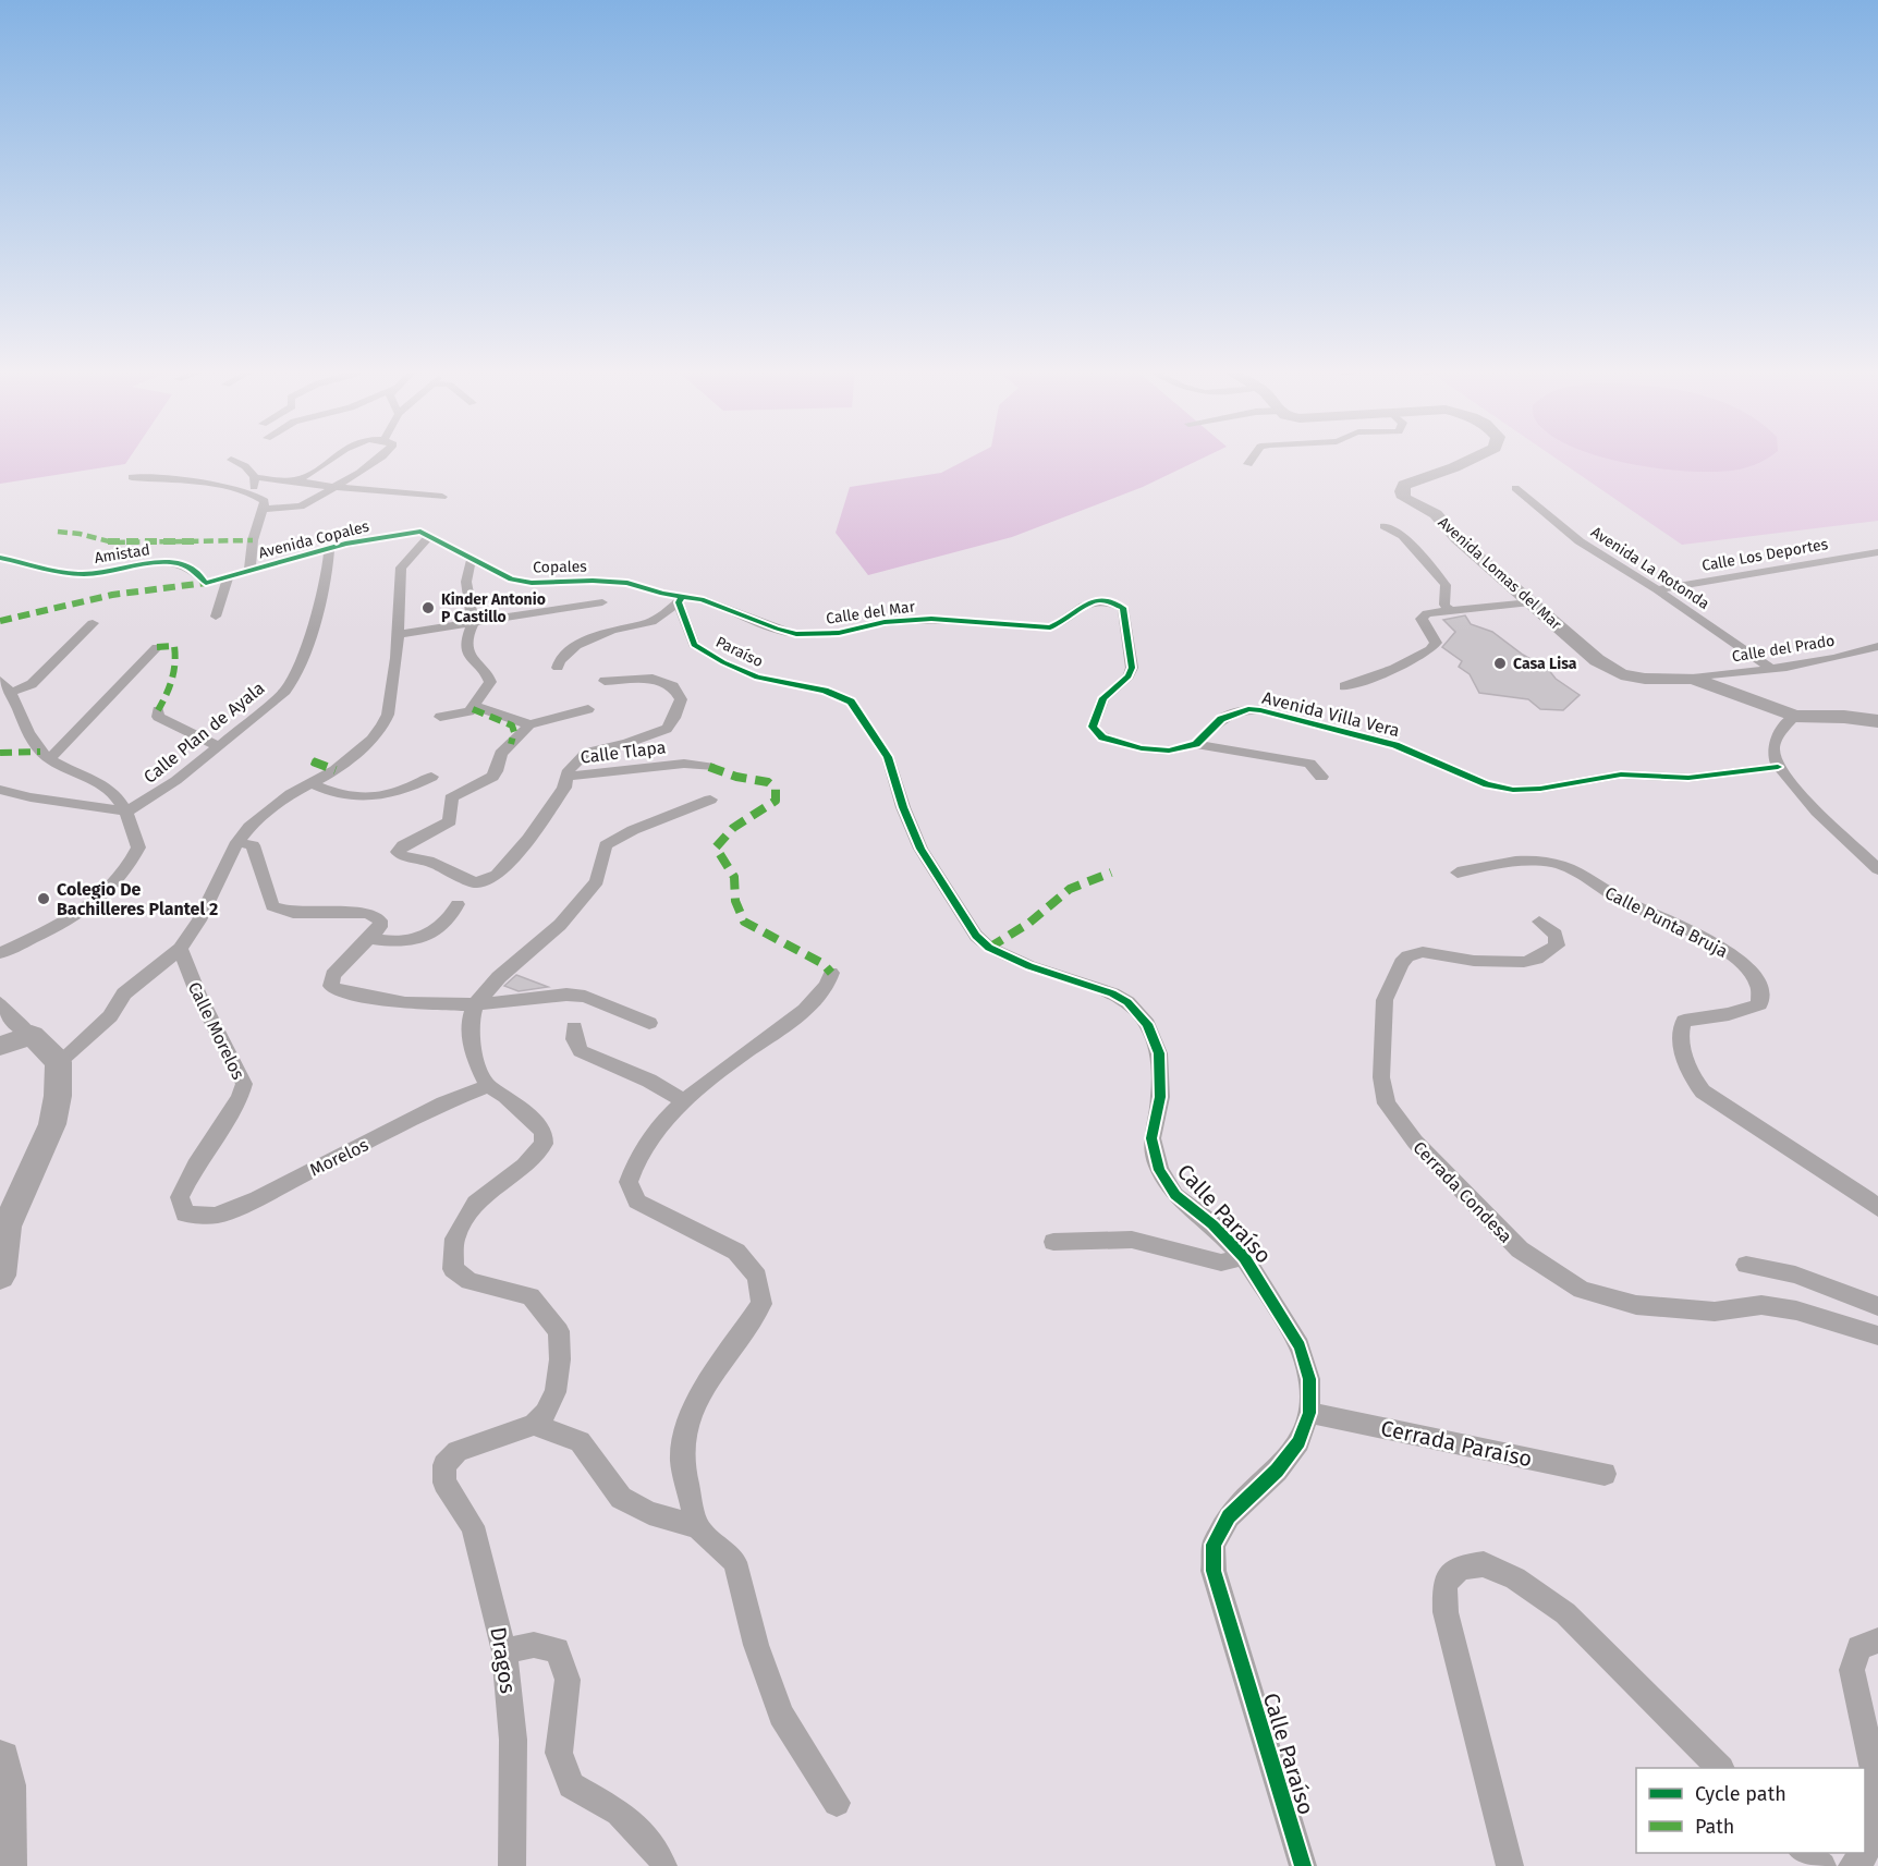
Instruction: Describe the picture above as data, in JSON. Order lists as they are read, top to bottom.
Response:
{
  "streets": {
    "main road": ["Avenida Lomas del Mar"],
    "street": [
      "Avenida Copales",
      "Amistad",
      "Calle Los Deportes",
      "Copales",
      "Avenida La Rotonda",
      "Calle del Mar",
      "Calle del Prado",
      "Paraíso",
      "Avenida Villa Vera",
      "Calle Plan de Ayala",
      "Calle Tlapa",
      "Calle Punta Bruja",
      "Calle Morelos",
      "Morelos",
      "Cerrada Condesa",
      "Calle Paraíso",
      "Cerrada Paraíso",
      "Dragos"
    ]
  },
  "crossings": [
    ["Avenida Copales", "Amistad"],
    ["Avenida Copales", "Copales"],
    ["Avenida Copales", "Calle Plan de Ayala"],
    ["Calle Los Deportes", "Avenida La Rotonda"],
    ["Copales", "Calle del Mar"],
    ["Avenida La Rotonda", "Calle del Prado"],
    ["Avenida Lomas del Mar", "Calle del Prado"],
    ["Calle del Mar", "Paraíso"],
    ["Calle del Mar", "Avenida Villa Vera"],
    ["Paraíso", "Calle Paraíso"],
    ["Calle Morelos", "Morelos"],
    ["Calle Paraíso", "Cerrada Paraíso"]
  ],
  "places": ["Kinder Antonio P Castillo", "Casa Lisa", "Colegio De Bachilleres Plantel 2"],
  "legend": ["Cycle path", "Path"]
}
